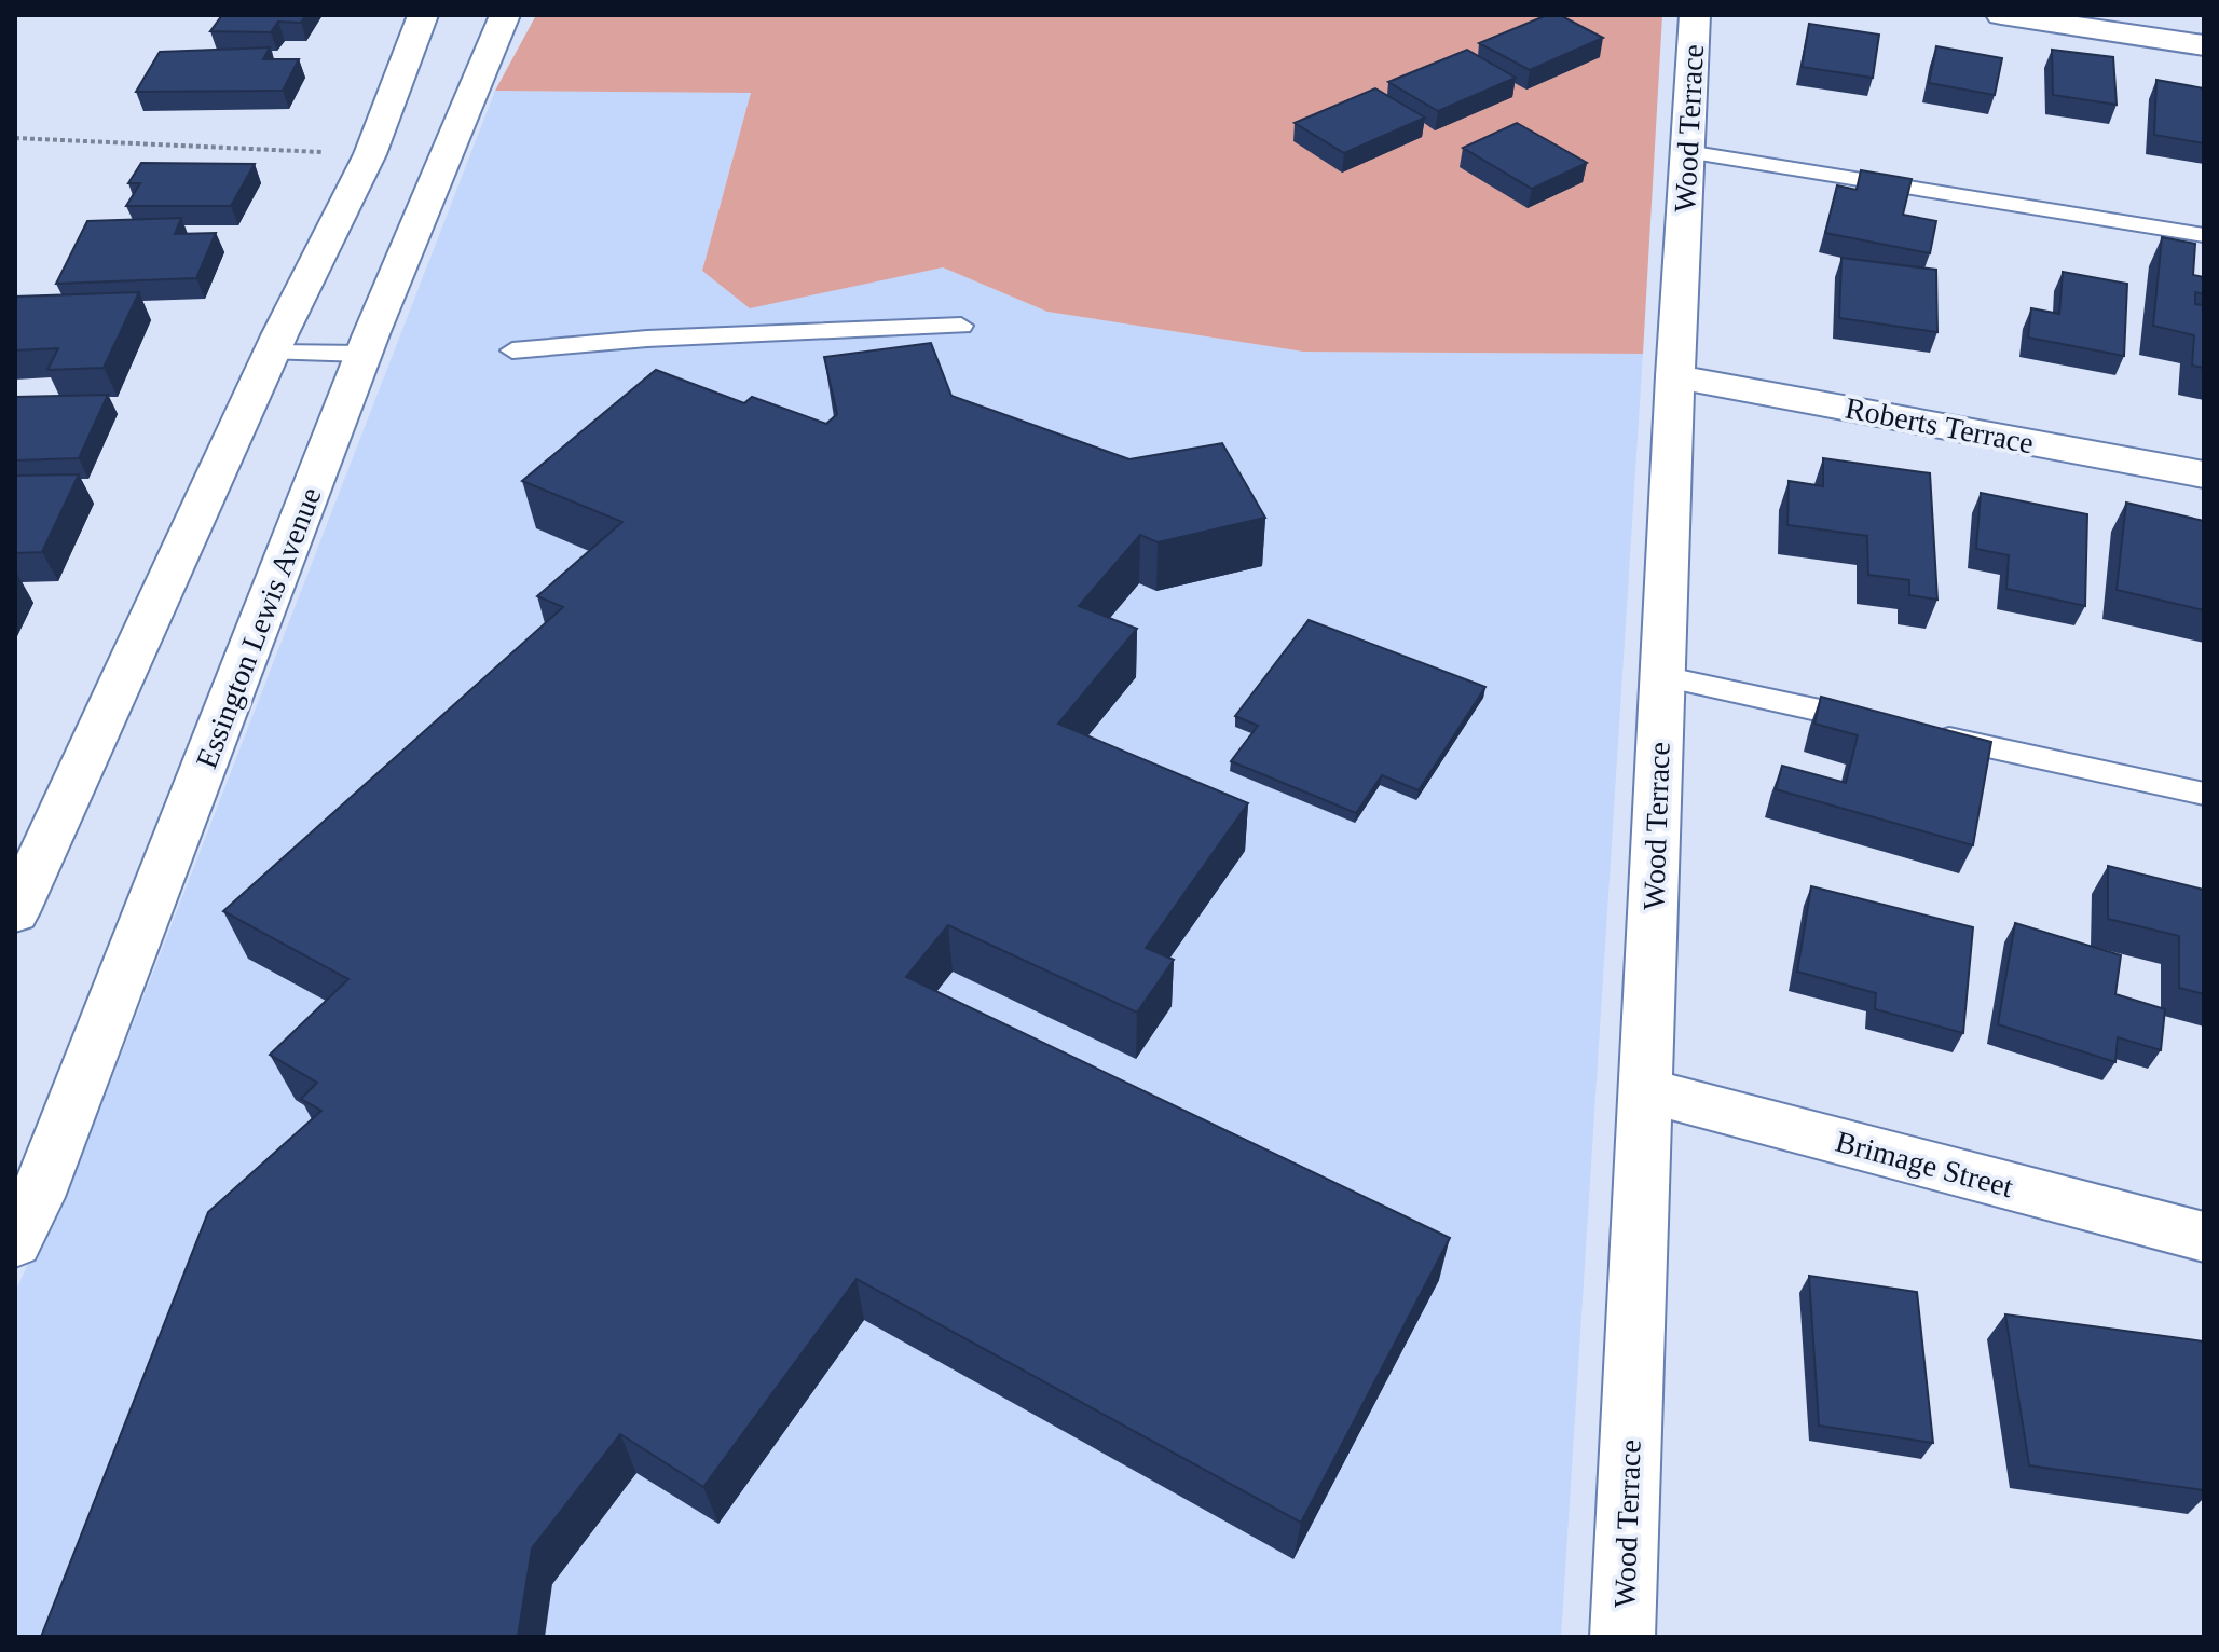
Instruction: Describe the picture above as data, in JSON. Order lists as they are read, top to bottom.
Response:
{
  "streets": {
    "street": [
      "Wood Terrace",
      "Roberts Terrace",
      "Essington Lewis Avenue",
      "Brimage Street"
    ]
  },
  "crossings": [
    ["Wood Terrace", "Roberts Terrace"],
    ["Wood Terrace", "Brimage Street"]
  ]
}
